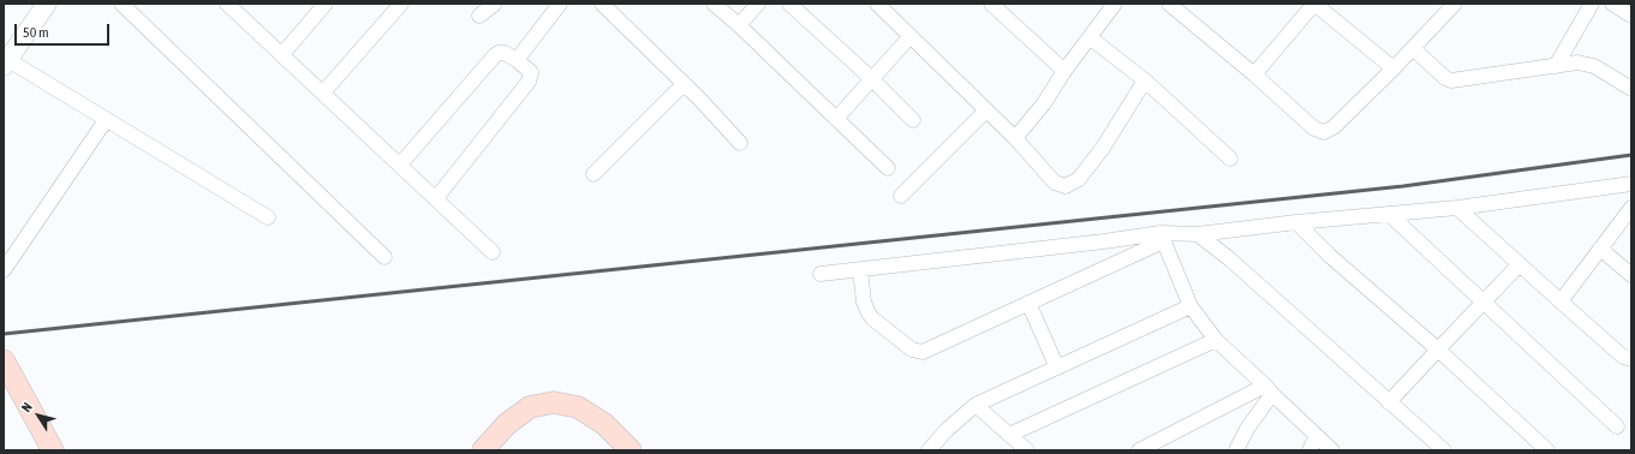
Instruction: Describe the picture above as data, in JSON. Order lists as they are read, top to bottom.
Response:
{
  "scale_bar": "50 m",
  "north": "top left"
}
